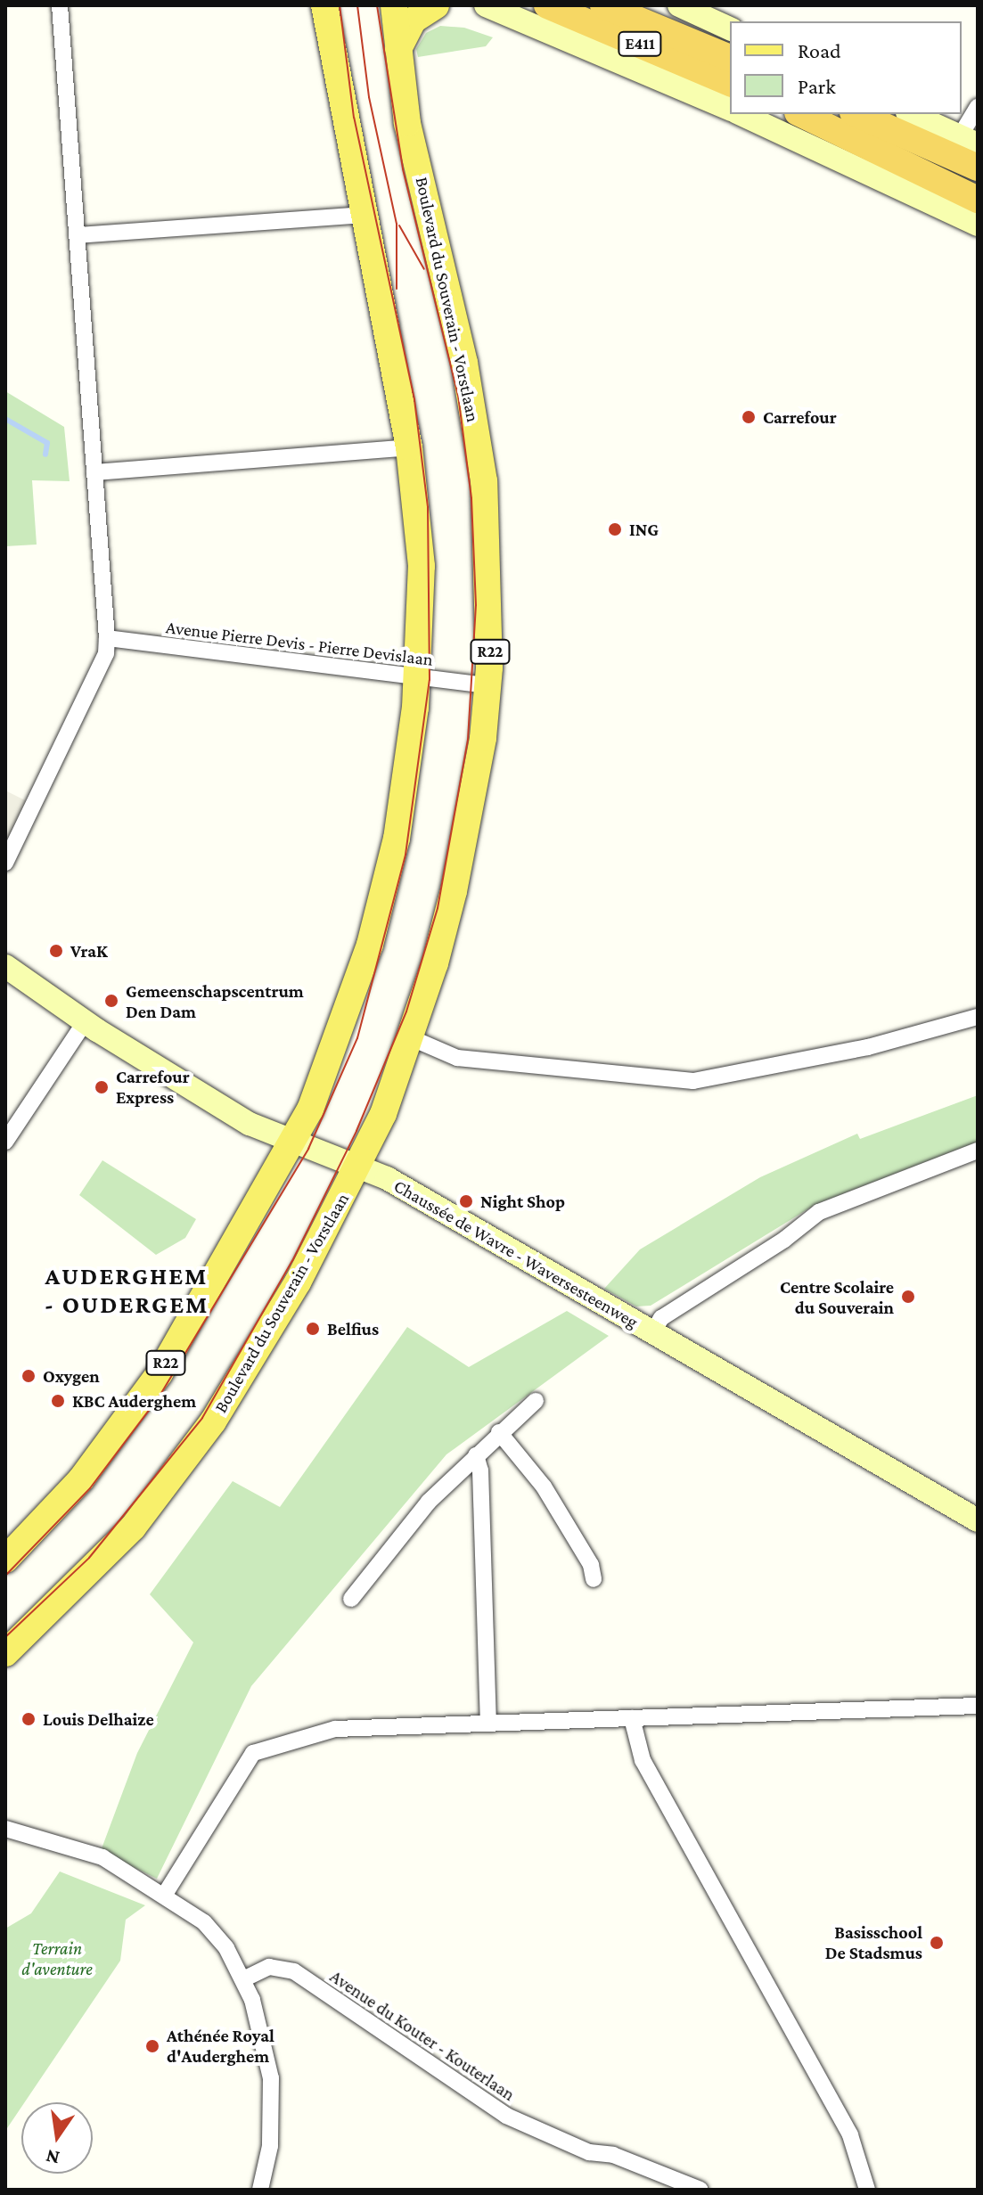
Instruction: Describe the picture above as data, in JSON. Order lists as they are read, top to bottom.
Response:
{
  "streets": {
    "highway": ["E411"],
    "main road": ["Boulevard du Souverain - Vorstlaan", "R22", "Chaussée de Wavre - Waversesteenweg"],
    "street": ["Avenue Pierre Devis - Pierre Devislaan", "Avenue du Kouter - Kouterlaan"]
  },
  "crossings": [
    ["Boulevard du Souverain - Vorstlaan", "Avenue Pierre Devis - Pierre Devislaan"],
    ["Boulevard du Souverain - Vorstlaan", "Chaussée de Wavre - Waversesteenweg"],
    ["Avenue Pierre Devis - Pierre Devislaan", "R22"],
    ["R22", "Chaussée de Wavre - Waversesteenweg"]
  ],
  "districts": ["AUDERGHEM - OUDERGEM"],
  "parks": ["Terrain d'aventure"],
  "places": [
    "Carrefour",
    "ING",
    "VraK",
    "Gemeenschapscentrum Den Dam",
    "Carrefour Express",
    "Night Shop",
    "Centre Scolaire du Souverain",
    "Belfius",
    "Oxygen",
    "KBC Auderghem",
    "Louis Delhaize",
    "Basisschool De Stadsmus",
    "Athénée Royal d'Auderghem"
  ],
  "legend": ["Road", "Park"],
  "north": "bottom"
}
